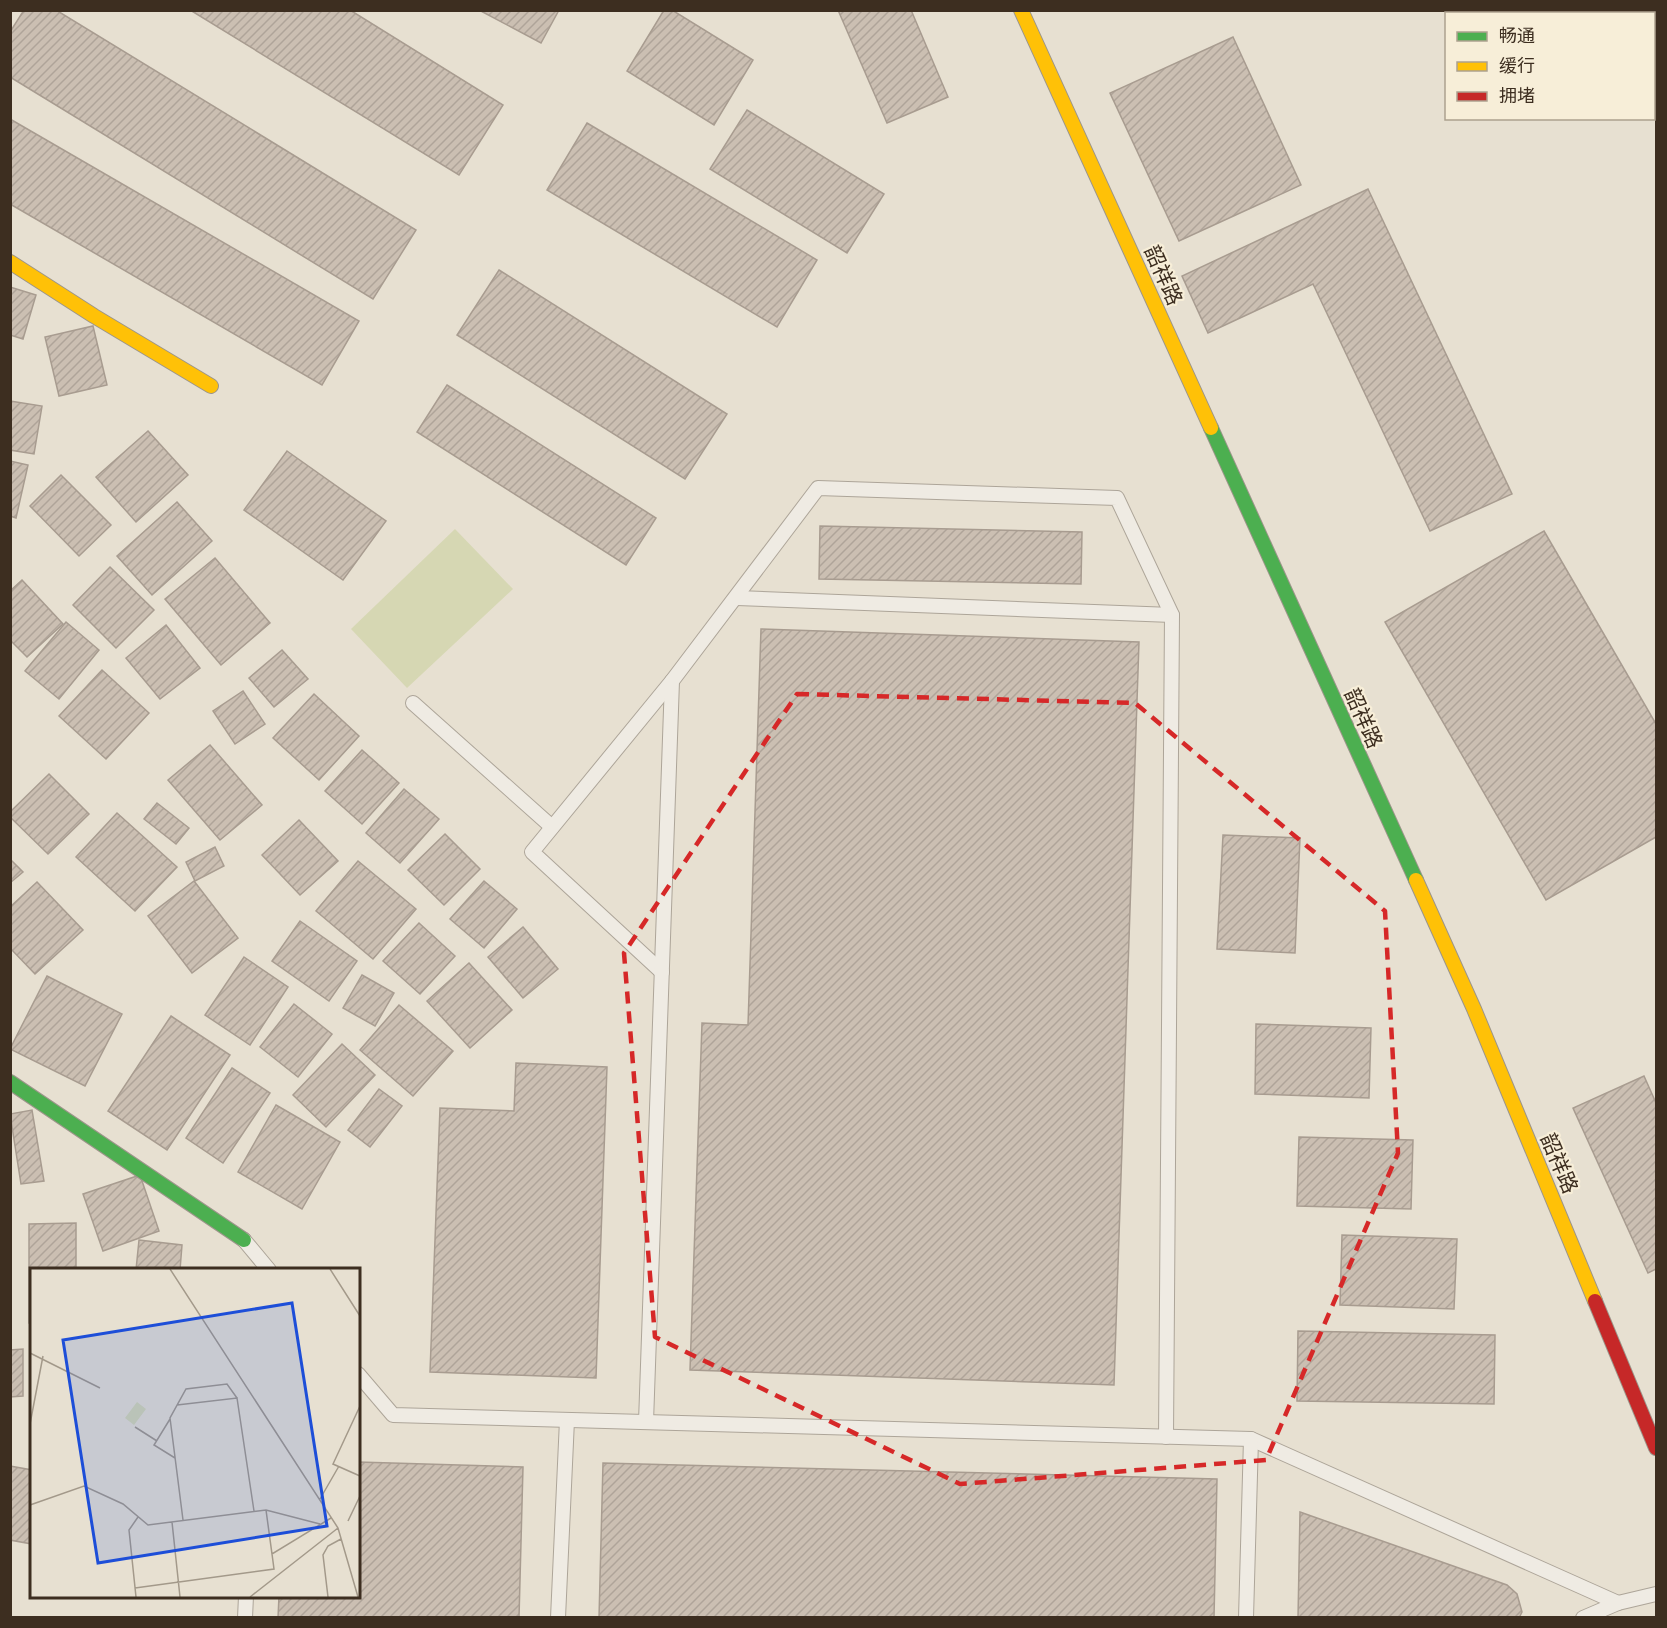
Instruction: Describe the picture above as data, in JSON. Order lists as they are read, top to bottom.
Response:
{
  "streets": {
    "street": ["韶祥路"]
  },
  "legend": ["畅通", "缓行", "拥堵"]
}
